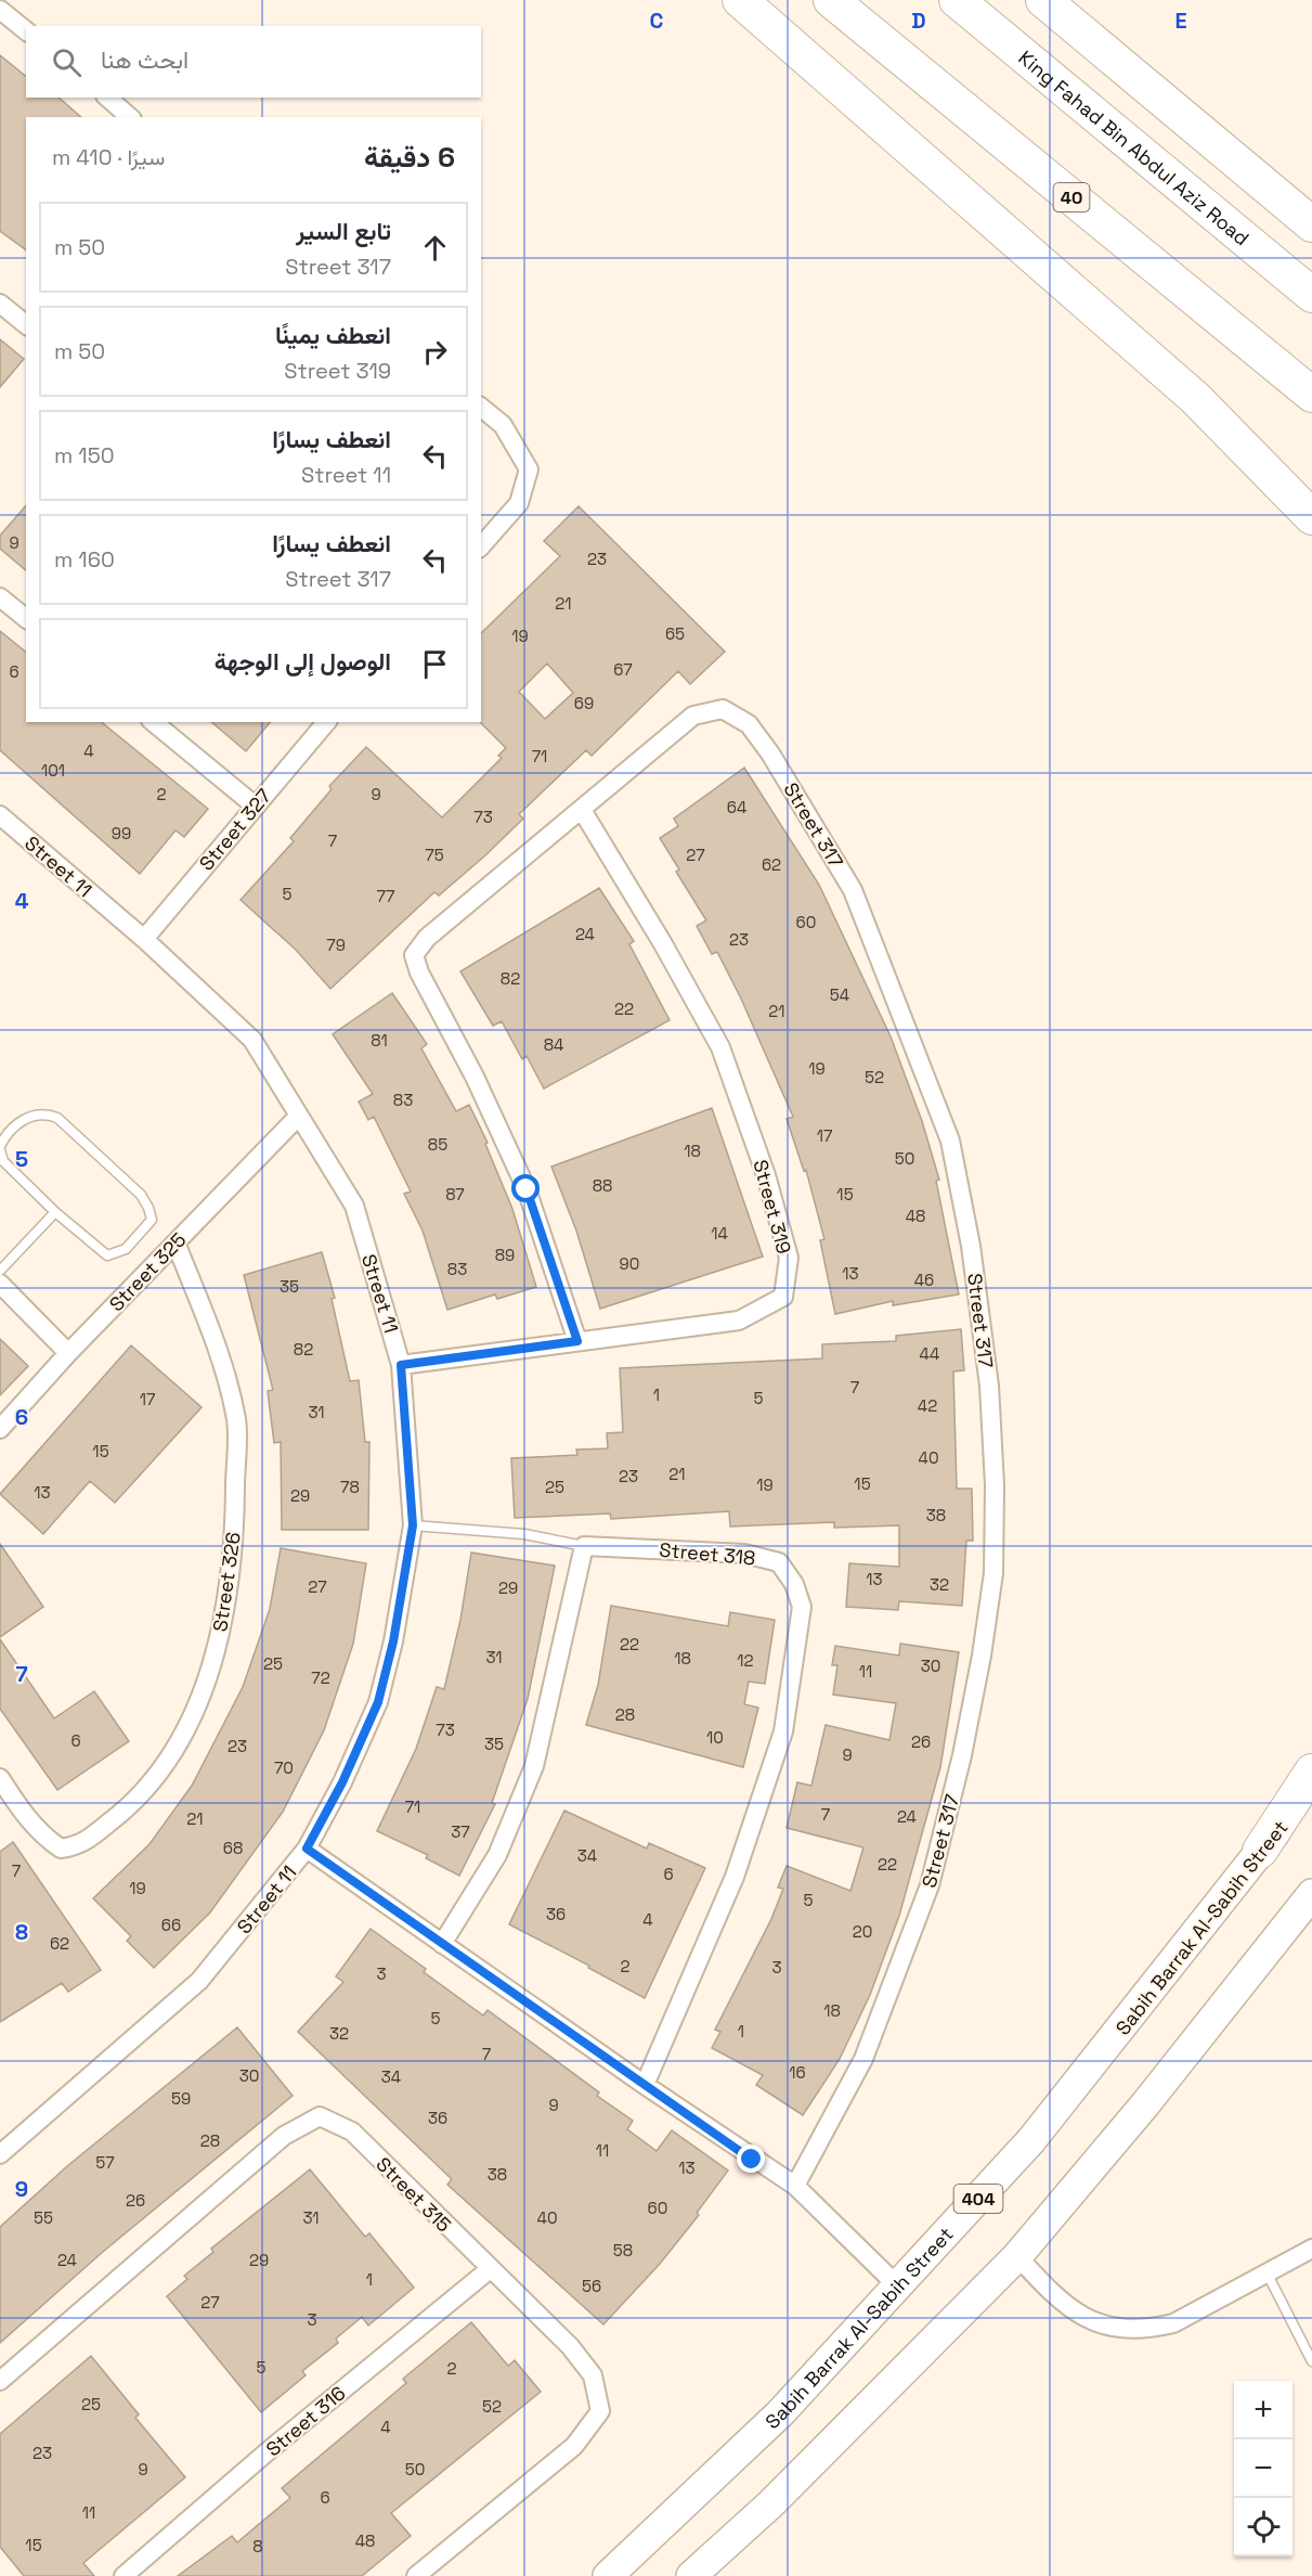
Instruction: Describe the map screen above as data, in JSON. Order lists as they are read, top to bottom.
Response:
{
  "streets": {
    "highway": ["King Fahad Bin Abdul Aziz Road", "40"],
    "main road": ["Sabih Barrak Al-Sabih Street", "404"],
    "street": [
      "Street 317",
      "Street 327",
      "Street 11",
      "Street 319",
      "Street 325",
      "Street 318",
      "Street 326",
      "Street 315",
      "Street 316"
    ]
  },
  "crossings": [
    ["Street 317", "Street 319"],
    ["Street 327", "Street 11"],
    ["Street 11", "Street 319"],
    ["Street 11", "Street 325"],
    ["Street 325", "Street 326"],
    ["Street 315", "Street 316"]
  ],
  "house_numbers": [
    "9",
    "23",
    "21",
    "65",
    "19",
    "67",
    "6",
    "69",
    "4",
    "71",
    "101",
    "2",
    "9",
    "64",
    "73",
    "99",
    "7",
    "75",
    "27",
    "62",
    "5",
    "77",
    "60",
    "24",
    "23",
    "79",
    "82",
    "54",
    "22",
    "21",
    "81",
    "84",
    "19",
    "52",
    "83",
    "17",
    "85",
    "18",
    "50",
    "88",
    "87",
    "15",
    "48",
    "14",
    "89",
    "90",
    "83",
    "13",
    "46",
    "35",
    "82",
    "44",
    "7",
    "1",
    "5",
    "17",
    "42",
    "31",
    "15",
    "40",
    "21",
    "23",
    "15",
    "19",
    "78",
    "25",
    "13",
    "29",
    "38",
    "13",
    "32",
    "27",
    "29",
    "22",
    "31",
    "18",
    "12",
    "25",
    "30",
    "11",
    "72",
    "28",
    "73",
    "10",
    "6",
    "26",
    "35",
    "23",
    "9",
    "70",
    "71",
    "7",
    "24",
    "21",
    "37",
    "68",
    "34",
    "22",
    "7",
    "6",
    "19",
    "5",
    "36",
    "4",
    "66",
    "20",
    "62",
    "2",
    "3",
    "3",
    "18",
    "5",
    "1",
    "32",
    "7",
    "16",
    "30",
    "34",
    "59",
    "9",
    "36",
    "28",
    "11",
    "57",
    "13",
    "38",
    "26",
    "60",
    "55",
    "31",
    "40",
    "58",
    "24",
    "29",
    "1",
    "56",
    "27",
    "3",
    "5",
    "2",
    "25",
    "52",
    "4",
    "23",
    "9",
    "50",
    "6",
    "11",
    "48",
    "15",
    "8"
  ],
  "page": {
    "search": "ابحث هنا",
    "heading": ["6 دقيقة", "سيرًا · 410 m"],
    "list": [
      ["تابع السير", "Street 317", "50 m"],
      ["انعطف يمينًا", "Street 319", "50 m"],
      ["انعطف يسارًا", "Street 11", "150 m"],
      ["انعطف يسارًا", "Street 317", "160 m"],
      "الوصول إلى الوجهة"
    ],
    "map_buttons": ["+", "−"]
  },
  "grid": {
    "columns": ["C", "D", "E"],
    "rows": [
      "4",
      "5",
      "6",
      "7",
      "8",
      "9"
    ]
  }
}
